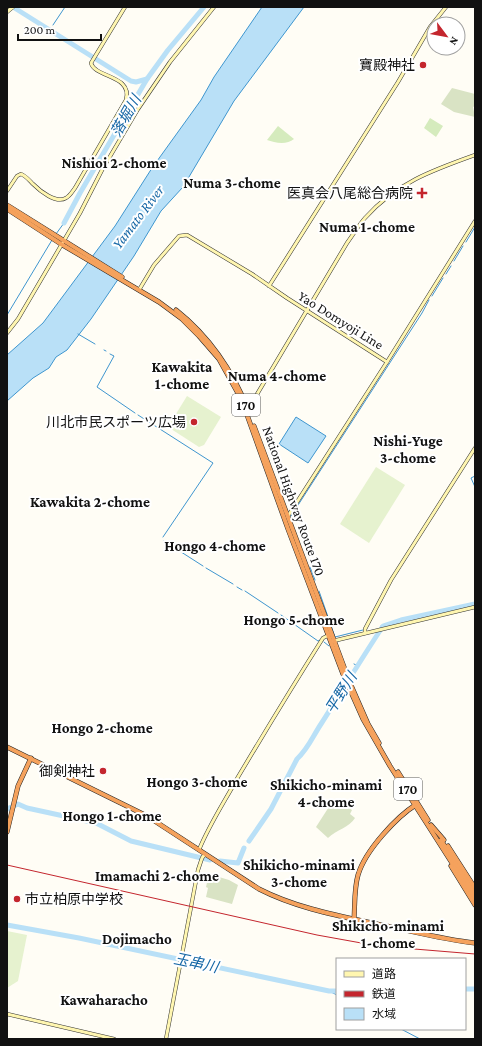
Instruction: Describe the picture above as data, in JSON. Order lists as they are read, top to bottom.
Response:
{
  "streets": {
    "highway": ["170", "National Highway Route 170"],
    "street": ["Yao Domyoji Line"]
  },
  "crossings": [
    ["Yao Domyoji Line", "National Highway Route 170"],
    ["170", "National Highway Route 170"]
  ],
  "districts": [
    "Nishioi 2-chome",
    "Numa 3-chome",
    "Numa 1-chome",
    "Kawakita 1-chome",
    "Numa 4-chome",
    "Nishi-Yuge 3-chome",
    "Kawakita 2-chome",
    "Hongo 4-chome",
    "Hongo 5-chome",
    "Hongo 2-chome",
    "Hongo 3-chome",
    "Shikicho-minami 4-chome",
    "Hongo 1-chome",
    "Shikicho-minami 3-chome",
    "Imamachi 2-chome",
    "Shikicho-minami 1-chome",
    "Dojimacho",
    "Kawaharacho"
  ],
  "water": [
    "落堀川",
    "Yamato River",
    "平野川",
    "玉串川"
  ],
  "places": {
    "other": [
      "寶殿神社",
      "川北市民スポーツ広場",
      "御剣神社",
      "市立柏原中学校"
    ],
    "health": ["医真会八尾総合病院"]
  },
  "legend": ["道路", "鉄道", "水域"],
  "scale_bar": "200 m",
  "north": "bottom right"
}
